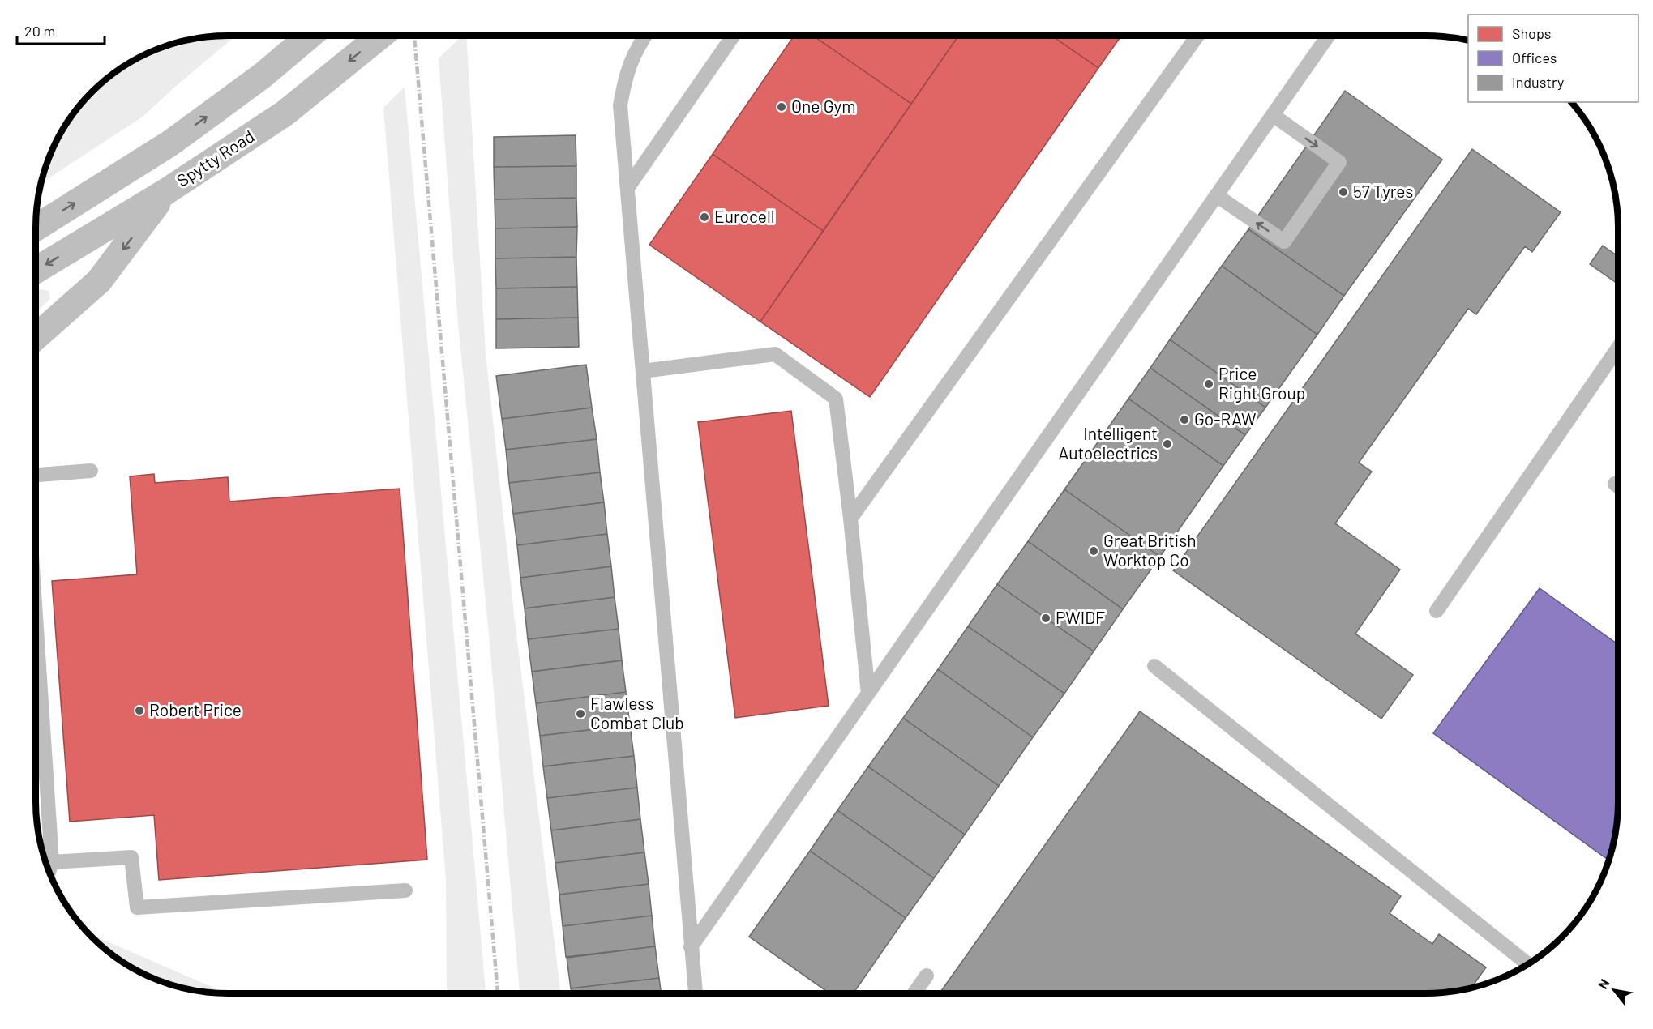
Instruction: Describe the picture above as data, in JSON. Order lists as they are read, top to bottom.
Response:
{
  "streets": {
    "main road": ["Spytty Road"]
  },
  "places": [
    "One Gym",
    "57 Tyres",
    "Eurocell",
    "Price Right Group",
    "Go-RAW",
    "Intelligent Autoelectrics",
    "Great British Worktop Co",
    "PWIDF",
    "Robert Price",
    "Flawless Combat Club"
  ],
  "legend": ["Shops", "Offices", "Industry"],
  "scale_bar": "20 m",
  "north": "top left"
}
